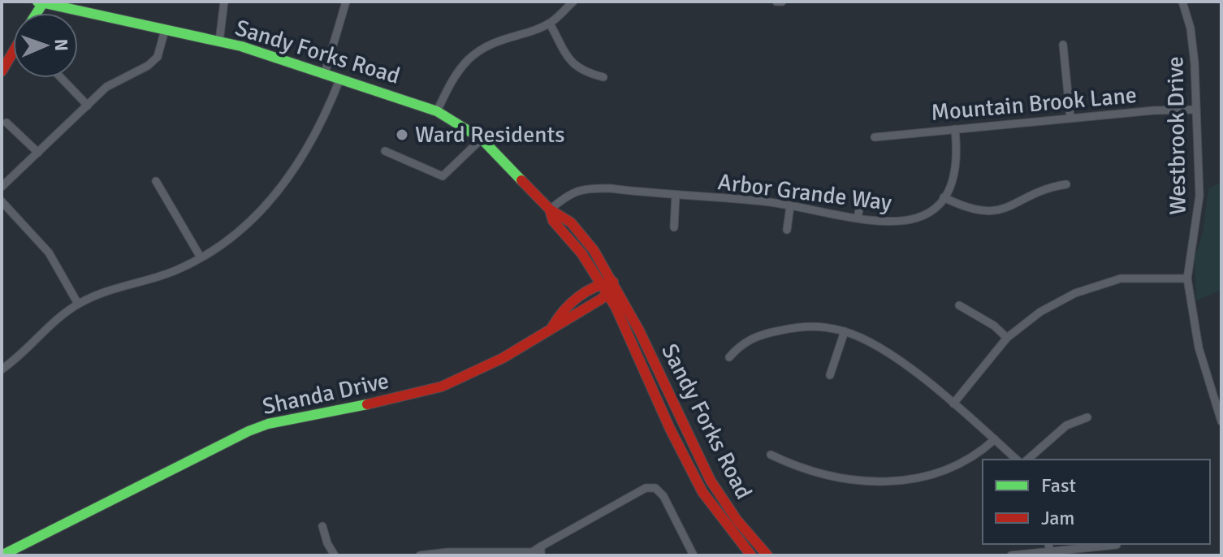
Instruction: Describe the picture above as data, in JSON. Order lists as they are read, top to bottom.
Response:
{
  "streets": {
    "street": [
      "Sandy Forks Road",
      "Mountain Brook Lane",
      "Westbrook Drive",
      "Arbor Grande Way",
      "Shanda Drive"
    ]
  },
  "crossings": [
    ["Sandy Forks Road", "Arbor Grande Way"],
    ["Sandy Forks Road", "Shanda Drive"],
    ["Mountain Brook Lane", "Westbrook Drive"]
  ],
  "places": ["Ward Residents"],
  "legend": ["Fast", "Jam"],
  "north": "right"
}
